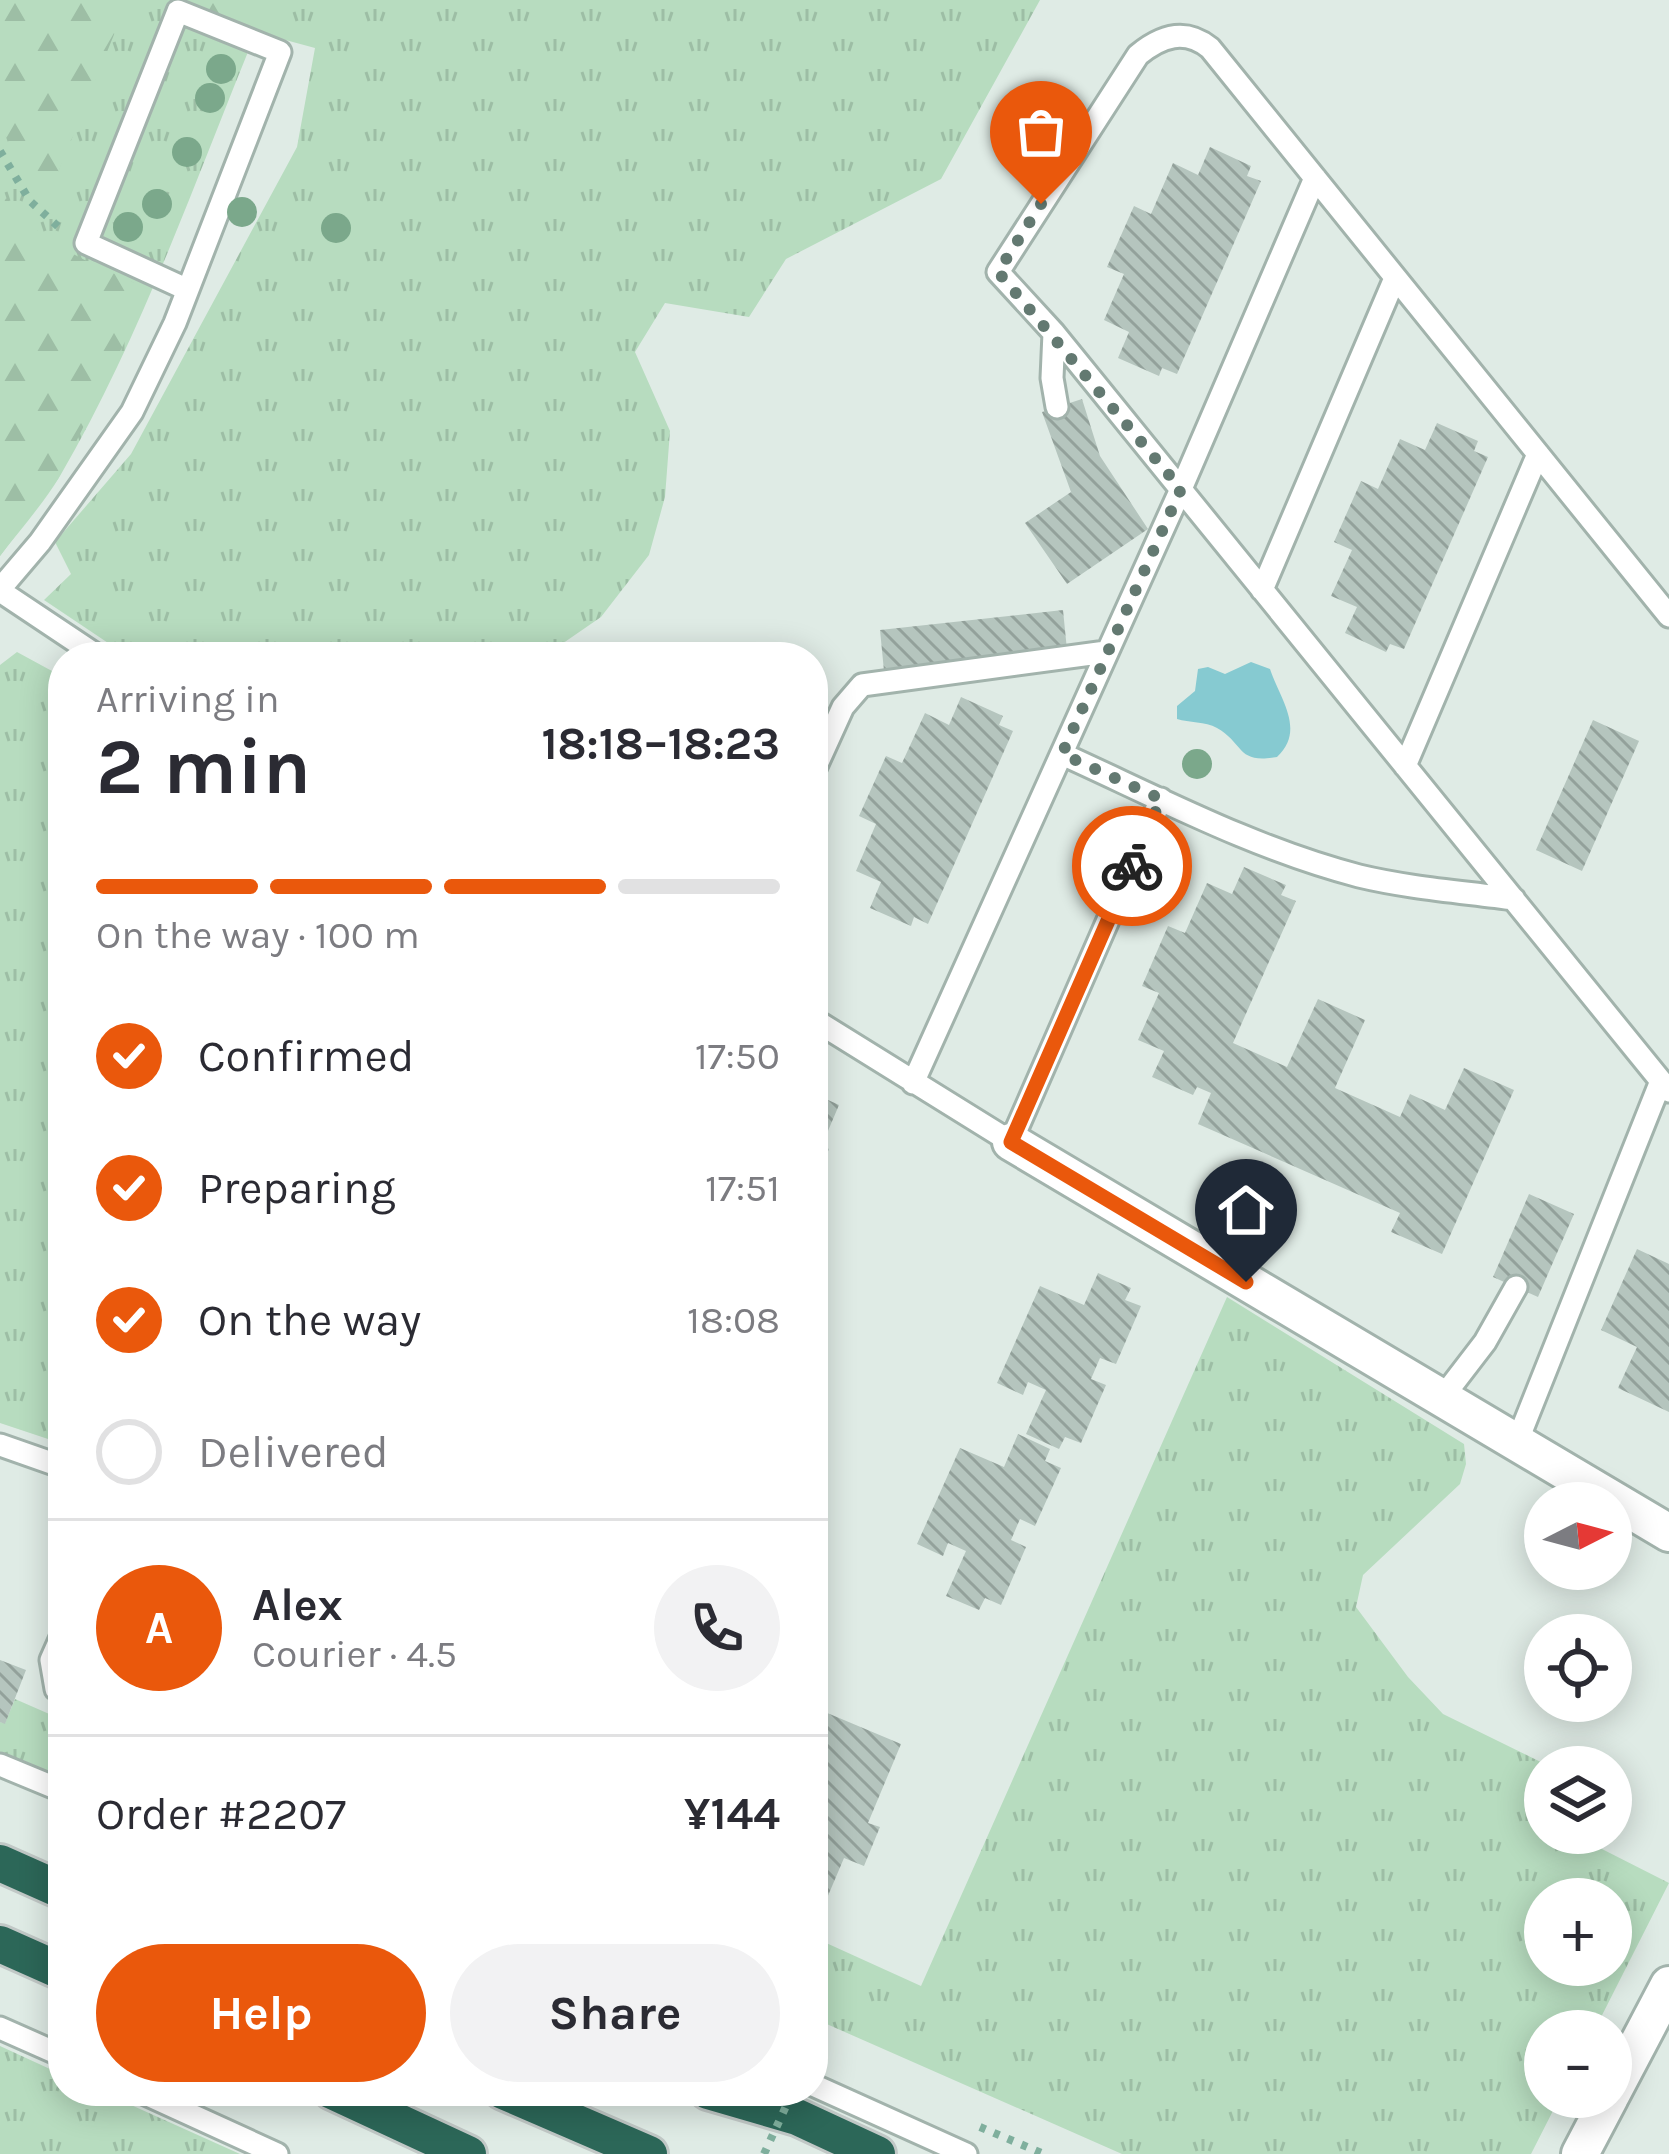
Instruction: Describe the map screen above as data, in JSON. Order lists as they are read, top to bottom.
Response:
{
  "north": "right",
  "page": {
    "heading": ["2 min", "Arriving in", "18:18–18:23"],
    "panel": [
      "Alex",
      "Courier · 4.5",
      "Order #2207",
      "¥144"
    ],
    "bar": "On the way · 100 m",
    "list": [
      ["Confirmed", "17:50"],
      ["Preparing", "17:51"],
      ["On the way", "18:08"],
      "Delivered"
    ],
    "map_buttons": ["+", "−"],
    "round": "A",
    "buttons": ["Help", "Share"]
  }
}
